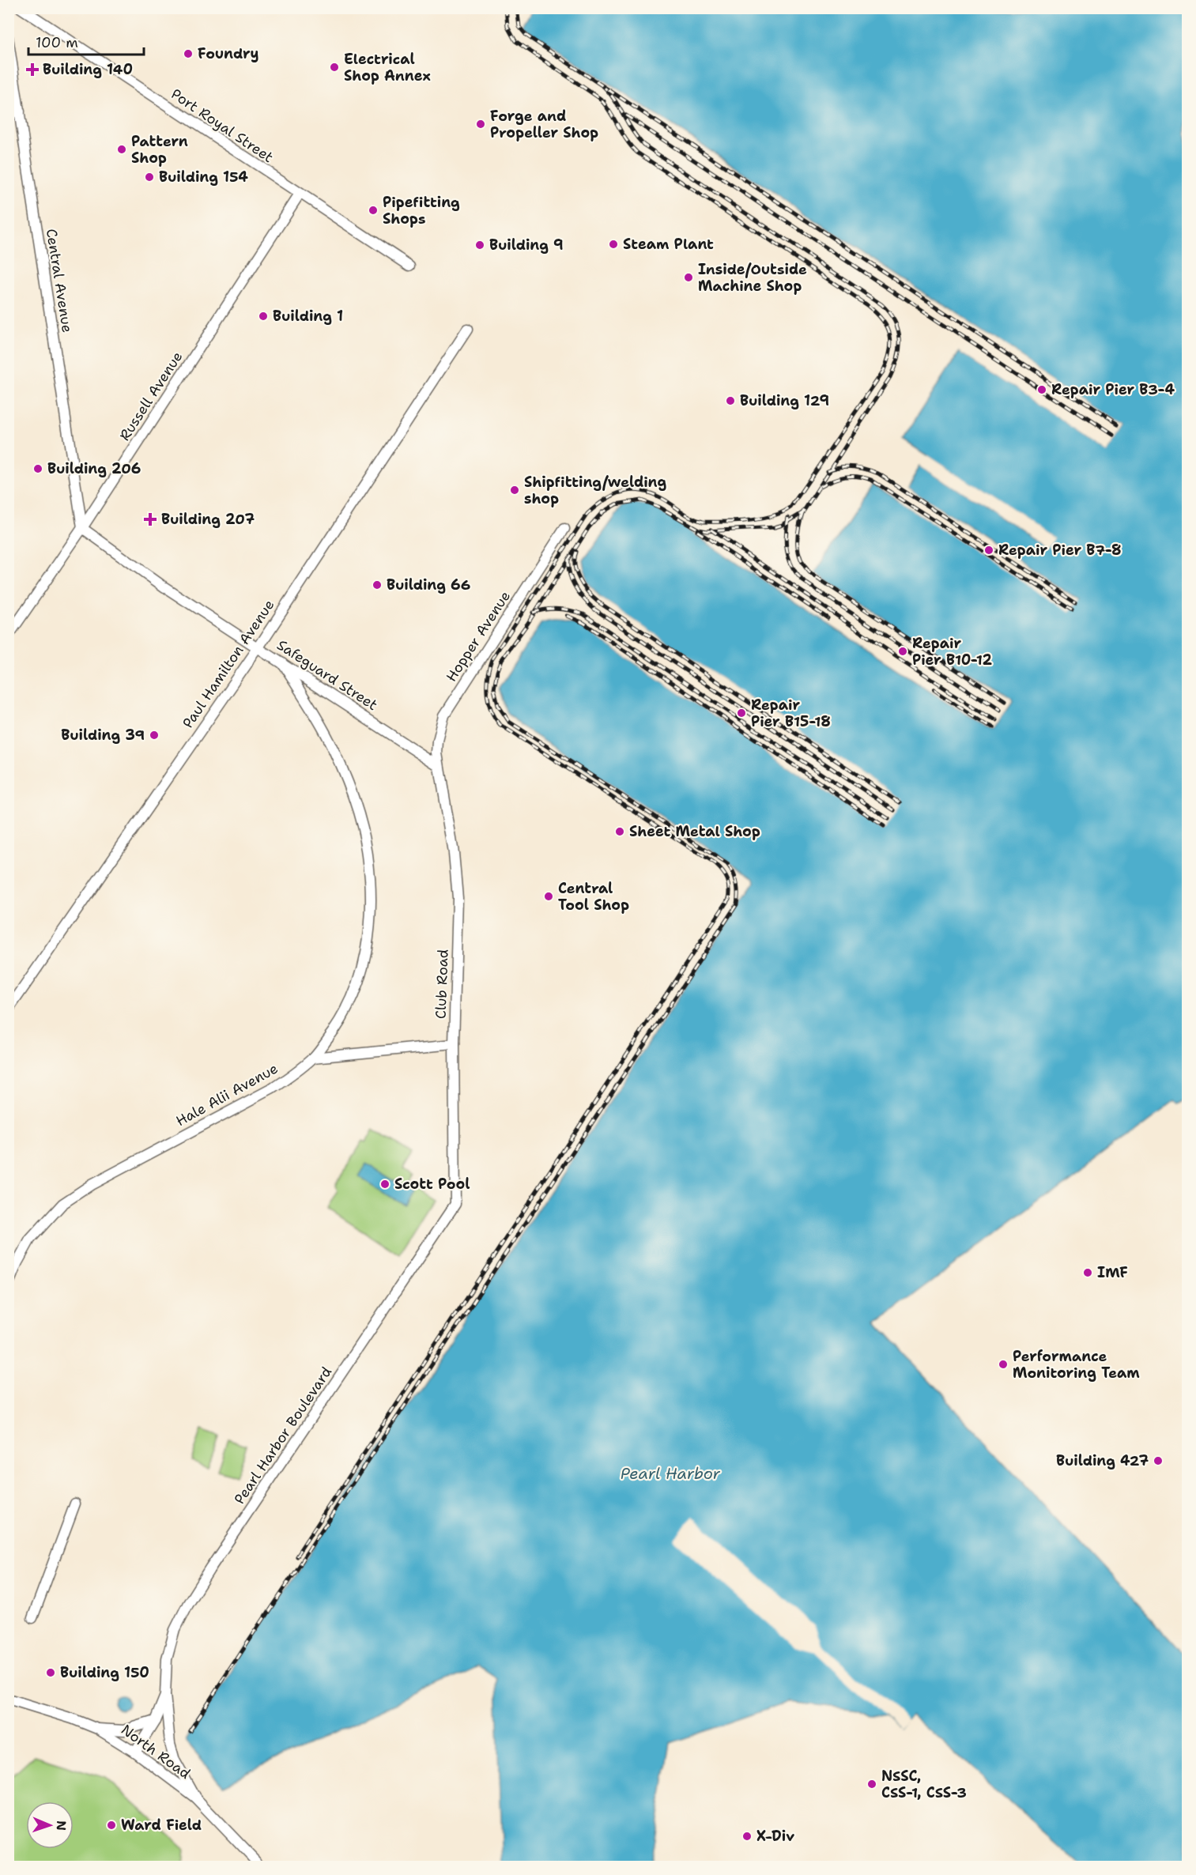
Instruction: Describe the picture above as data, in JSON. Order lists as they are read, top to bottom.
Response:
{
  "streets": {
    "street": [
      "Port Royal Street",
      "Central Avenue",
      "Russell Avenue",
      "Hopper Avenue",
      "Paul Hamilton Avenue",
      "Safeguard Street",
      "Club Road",
      "Hale Alii Avenue",
      "Pearl Harbor Boulevard",
      "North Road"
    ]
  },
  "crossings": [
    ["Port Royal Street", "Russell Avenue"],
    ["Central Avenue", "Russell Avenue"],
    ["Central Avenue", "Safeguard Street"],
    ["Russell Avenue", "Safeguard Street"],
    ["Hopper Avenue", "Safeguard Street"],
    ["Hopper Avenue", "Club Road"],
    ["Paul Hamilton Avenue", "Safeguard Street"],
    ["Safeguard Street", "Club Road"],
    ["Safeguard Street", "Hale Alii Avenue"],
    ["Club Road", "Pearl Harbor Boulevard"]
  ],
  "water": ["Pearl Harbor"],
  "places": {
    "other": [
      "Foundry",
      "Electrical Shop Annex",
      "Forge and Propeller Shop",
      "Pattern Shop",
      "Building 154",
      "Pipefitting Shops",
      "Steam Plant",
      "Building 9",
      "Inside/Outside Machine Shop",
      "Building 1",
      "Repair Pier B3-4",
      "Building 129",
      "Building 206",
      "Shipfitting/welding shop",
      "Repair Pier B7-8",
      "Building 66",
      "Repair Pier B10-12",
      "Repair Pier B15-18",
      "Building 39",
      "Sheet Metal Shop",
      "Central Tool Shop",
      "Scott Pool",
      "IMF",
      "Performance Monitoring Team",
      "Building 427",
      "Building 150",
      "NSSC, CSS-1, CSS-3",
      "Ward Field",
      "X-Div"
    ],
    "health": ["Building 140", "Building 207"]
  },
  "scale_bar": "100 m",
  "north": "right"
}
